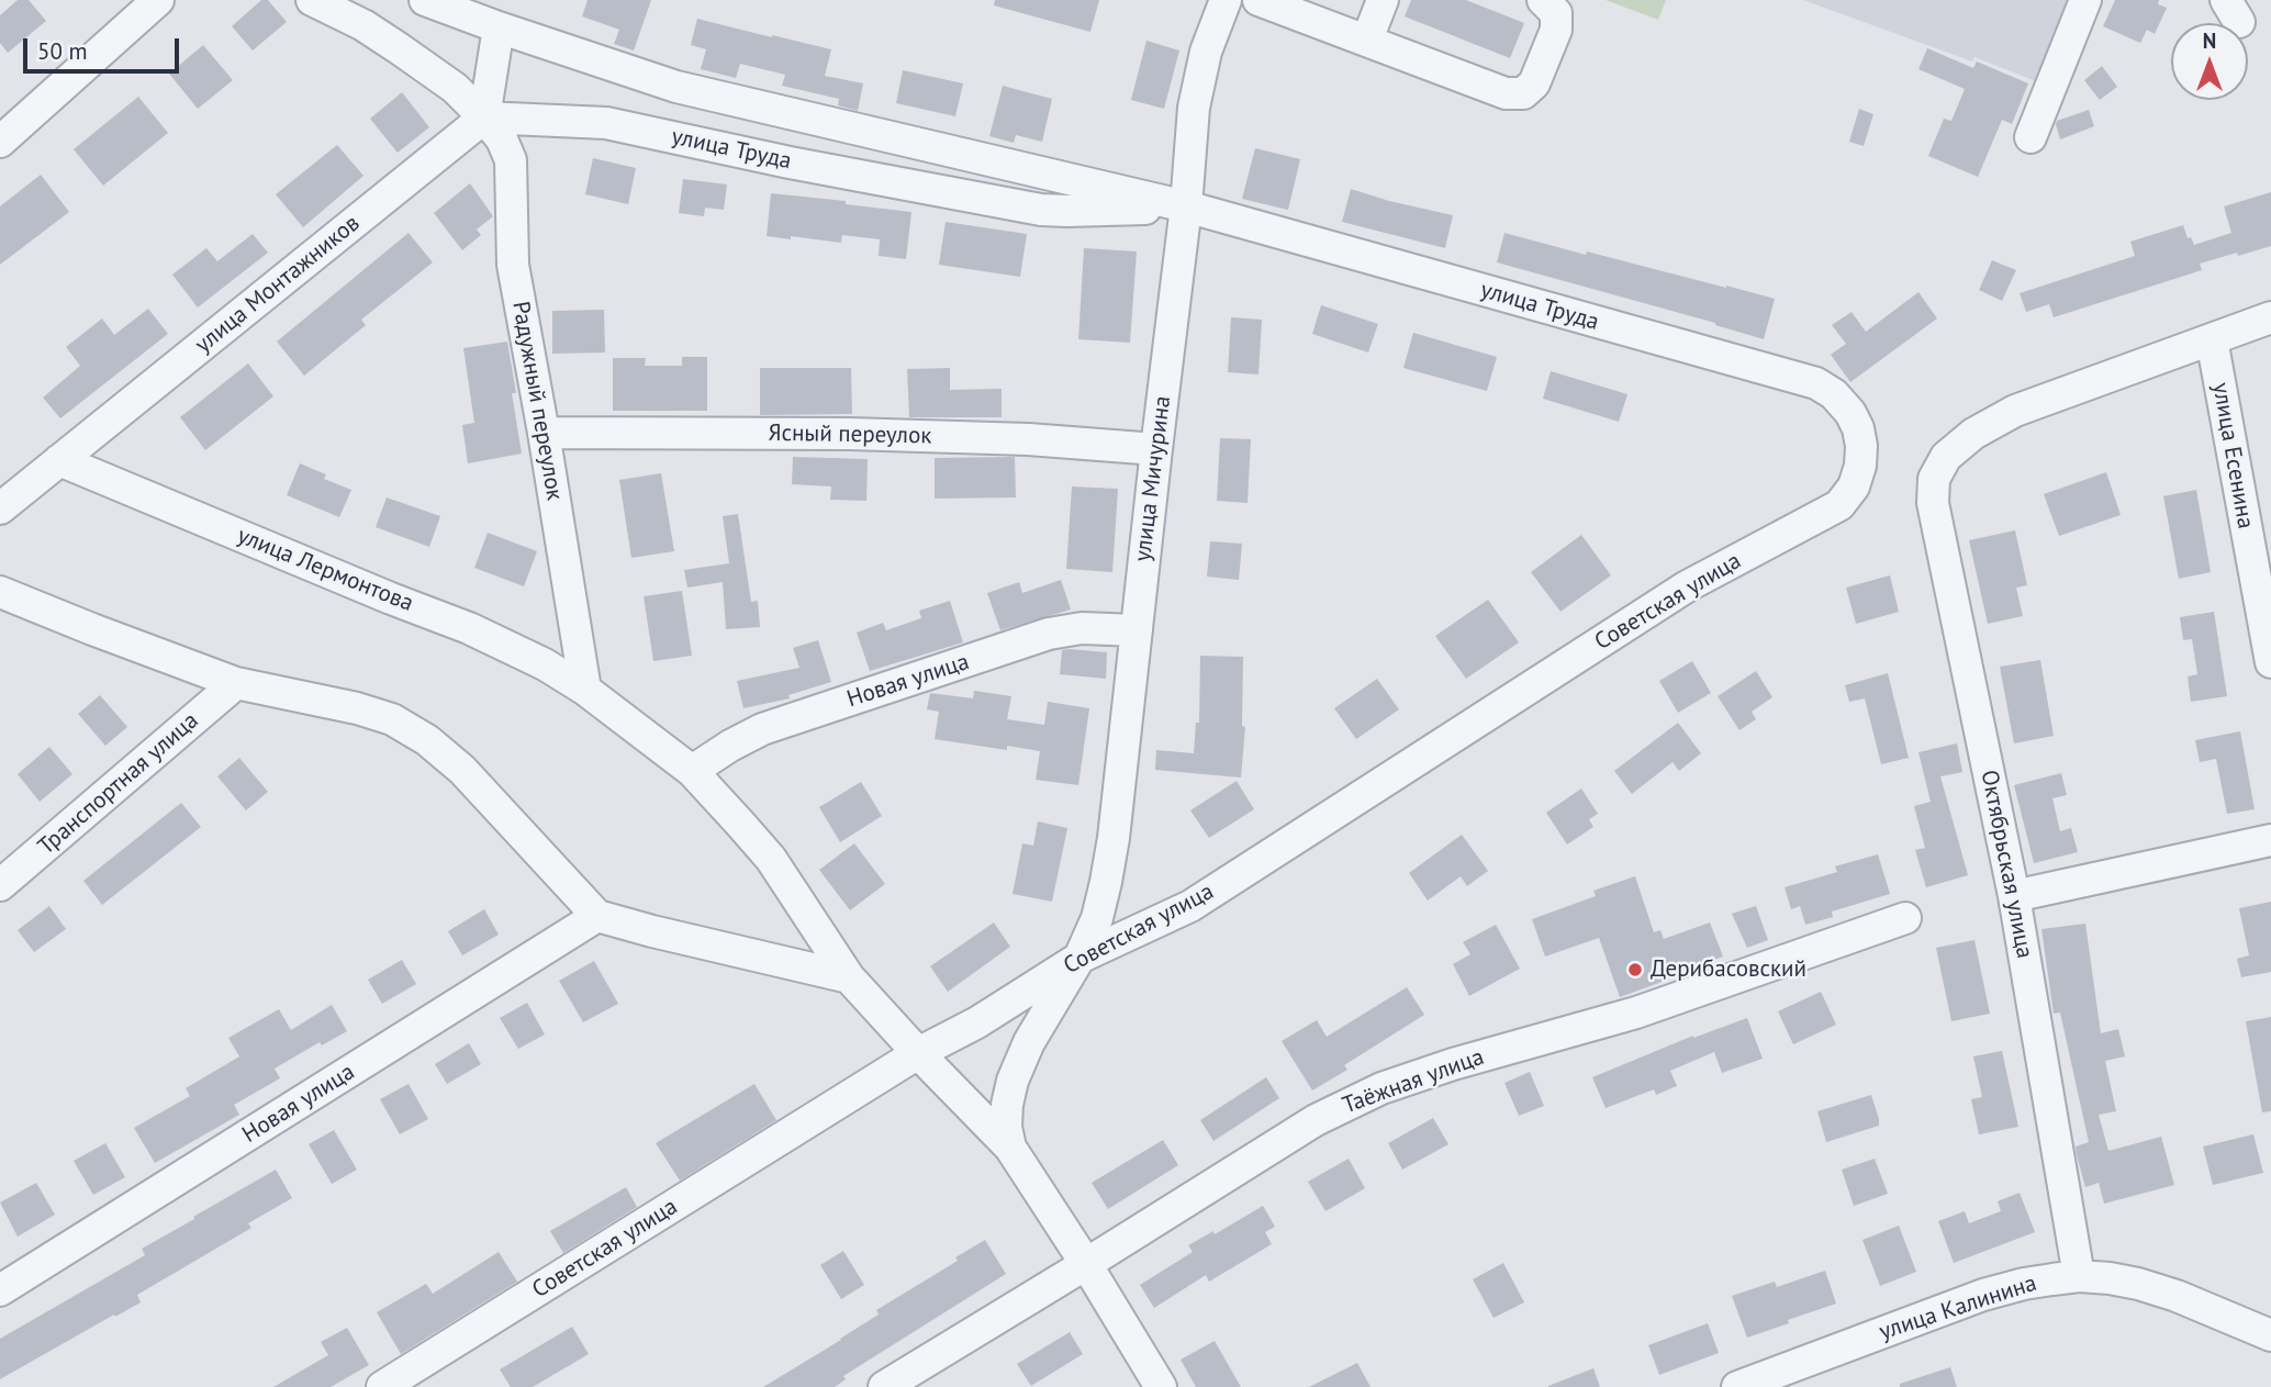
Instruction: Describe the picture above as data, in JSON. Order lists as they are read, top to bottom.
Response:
{
  "streets": {
    "street": [
      "улица Труда",
      "улица Монтажников",
      "Радужный переулок",
      "Ясный переулок",
      "улица Есенина",
      "улица Мичурина",
      "улица Лермонтова",
      "Советская улица",
      "Новая улица",
      "Транспортная улица",
      "Октябрьская улица",
      "Таёжная улица",
      "улица Калинина"
    ]
  },
  "crossings": [
    ["улица Труда", "улица Монтажников"],
    ["улица Труда", "Радужный переулок"],
    ["улица Труда", "улица Мичурина"],
    ["улица Труда", "Советская улица"],
    ["улица Монтажников", "Радужный переулок"],
    ["улица Монтажников", "улица Лермонтова"],
    ["Радужный переулок", "Ясный переулок"],
    ["Радужный переулок", "улица Лермонтова"],
    ["Ясный переулок", "улица Мичурина"],
    ["улица Есенина", "Октябрьская улица"],
    ["улица Мичурина", "улица Лермонтова"],
    ["улица Мичурина", "Советская улица"],
    ["улица Мичурина", "Новая улица"],
    ["улица Лермонтова", "Советская улица"],
    ["улица Лермонтова", "Новая улица"],
    ["улица Лермонтова", "Таёжная улица"],
    ["Октябрьская улица", "улица Калинина"]
  ],
  "places": ["Дерибасовский"],
  "scale_bar": "50 m",
  "north": "top"
}
